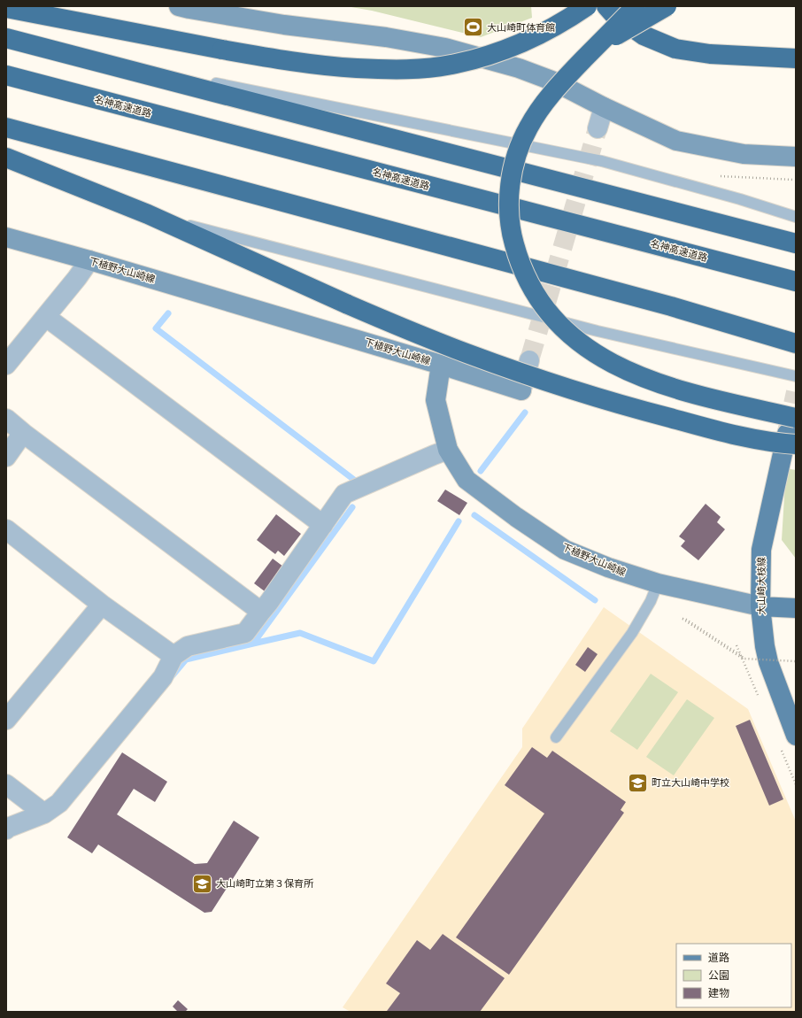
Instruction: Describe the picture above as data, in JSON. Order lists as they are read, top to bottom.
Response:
{
  "streets": {
    "highway": ["名神高速道路"],
    "main road": ["下植野大山崎線", "大山崎大枝線"]
  },
  "crossings": [
    ["下植野大山崎線", "大山崎大枝線"]
  ],
  "places": {
    "sports": ["大山崎町体育館"],
    "school or university": ["町立大山崎中学校", "大山崎町立第３保育所"]
  },
  "legend": ["道路", "公園", "建物"]
}
